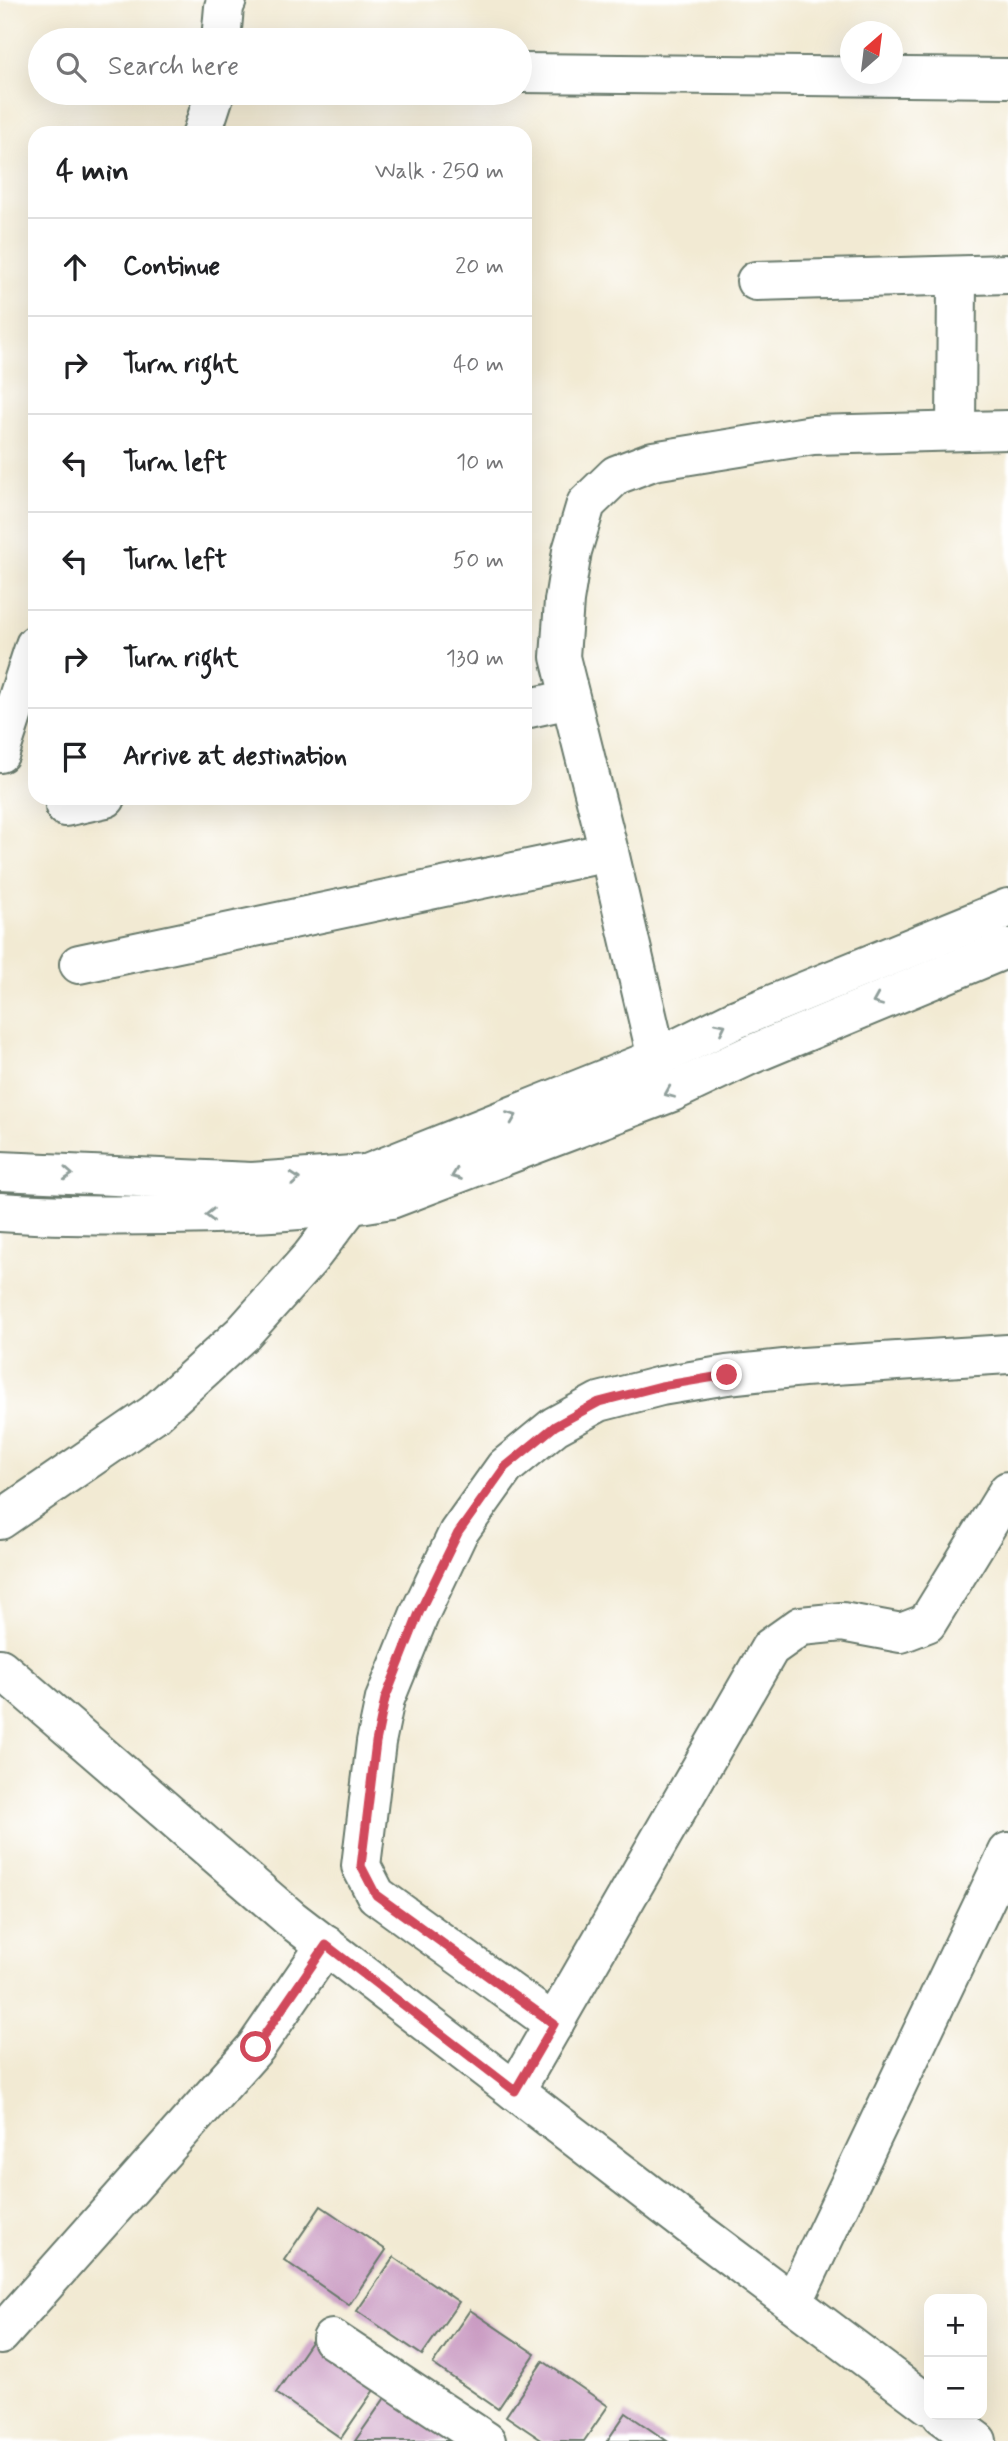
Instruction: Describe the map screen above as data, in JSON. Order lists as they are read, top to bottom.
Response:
{
  "north": "top right",
  "page": {
    "search": "Search here",
    "heading": ["4 min", "Walk · 250 m"],
    "list": [
      ["Continue", "20 m"],
      ["Turn right", "40 m"],
      ["Turn left", "10 m"],
      ["Turn left", "50 m"],
      ["Turn right", "130 m"],
      "Arrive at destination"
    ],
    "map_buttons": ["+", "−"]
  }
}
